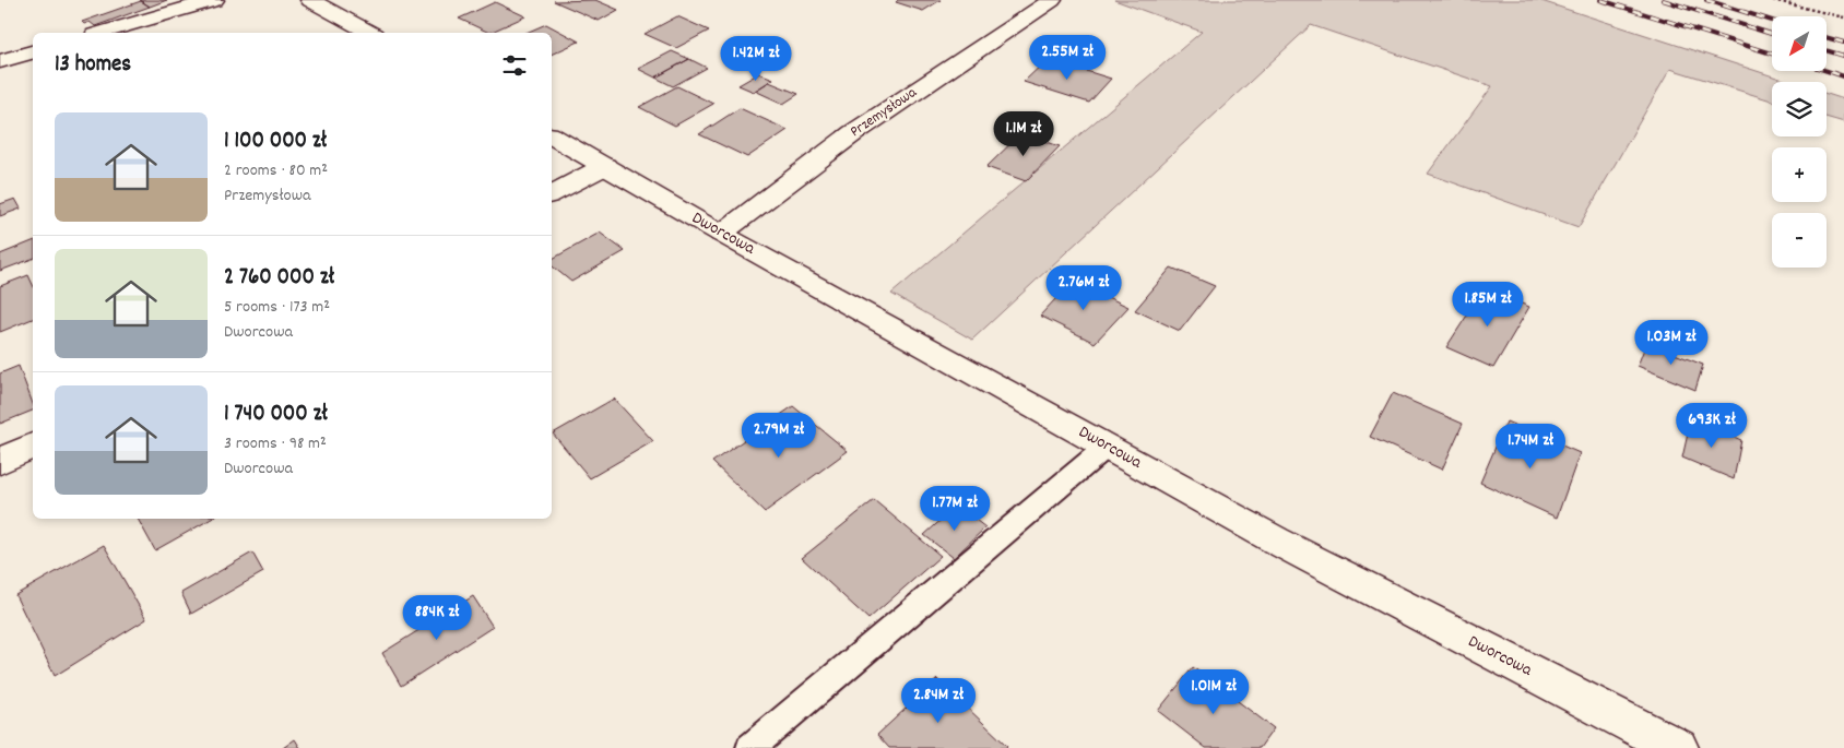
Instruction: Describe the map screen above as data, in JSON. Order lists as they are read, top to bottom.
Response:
{
  "streets": {
    "main road": ["Przemysłowa", "Dworcowa"]
  },
  "crossings": [
    ["Przemysłowa", "Dworcowa"]
  ],
  "north": "bottom left",
  "page": {
    "map_buttons": ["+", "−"],
    "heading": "13 homes",
    "price": [
      "2.55M zł",
      "1.42M zł",
      "1.1M zł",
      "2.76M zł",
      "1.85M zł",
      "1.03M zł",
      "693K zł",
      "2.79M zł",
      "1.74M zł",
      "1.77M zł",
      "884K zł",
      "1.01M zł",
      "2.84M zł"
    ],
    "list": [
      {
        "name": "1 100 000 zł",
        "note": "2 rooms · 80 m² · Przemysłowa"
      },
      {
        "name": "2 760 000 zł",
        "note": "5 rooms · 173 m² · Dworcowa"
      },
      {
        "name": "1 740 000 zł",
        "note": "3 rooms · 98 m² · Dworcowa"
      }
    ]
  }
}
